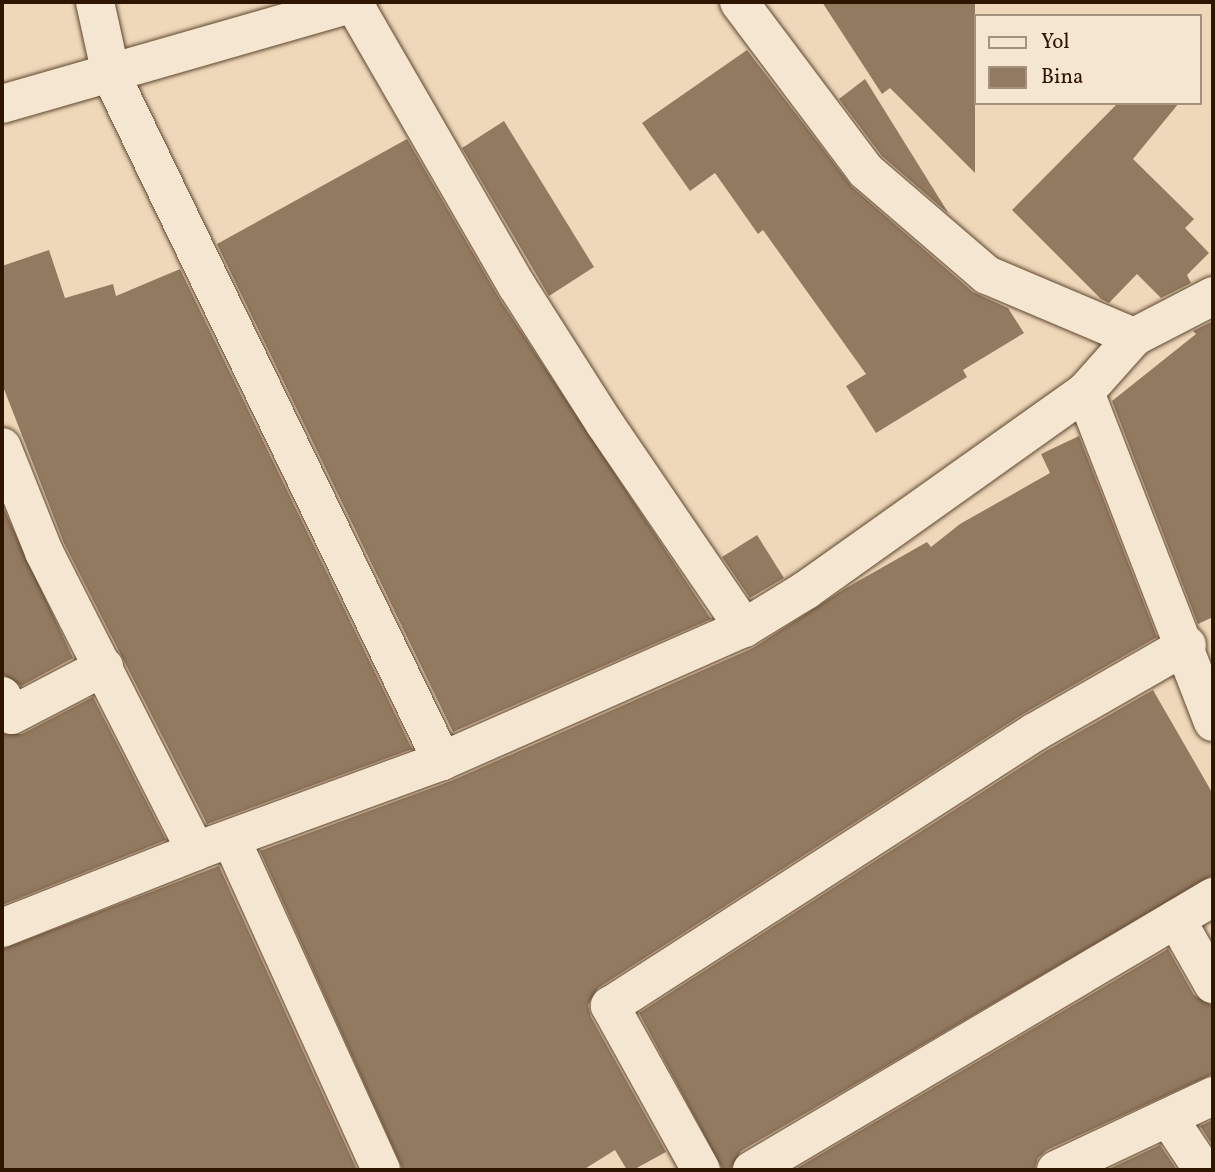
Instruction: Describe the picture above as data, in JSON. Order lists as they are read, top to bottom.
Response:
{
  "legend": ["Yol", "Bina"]
}
